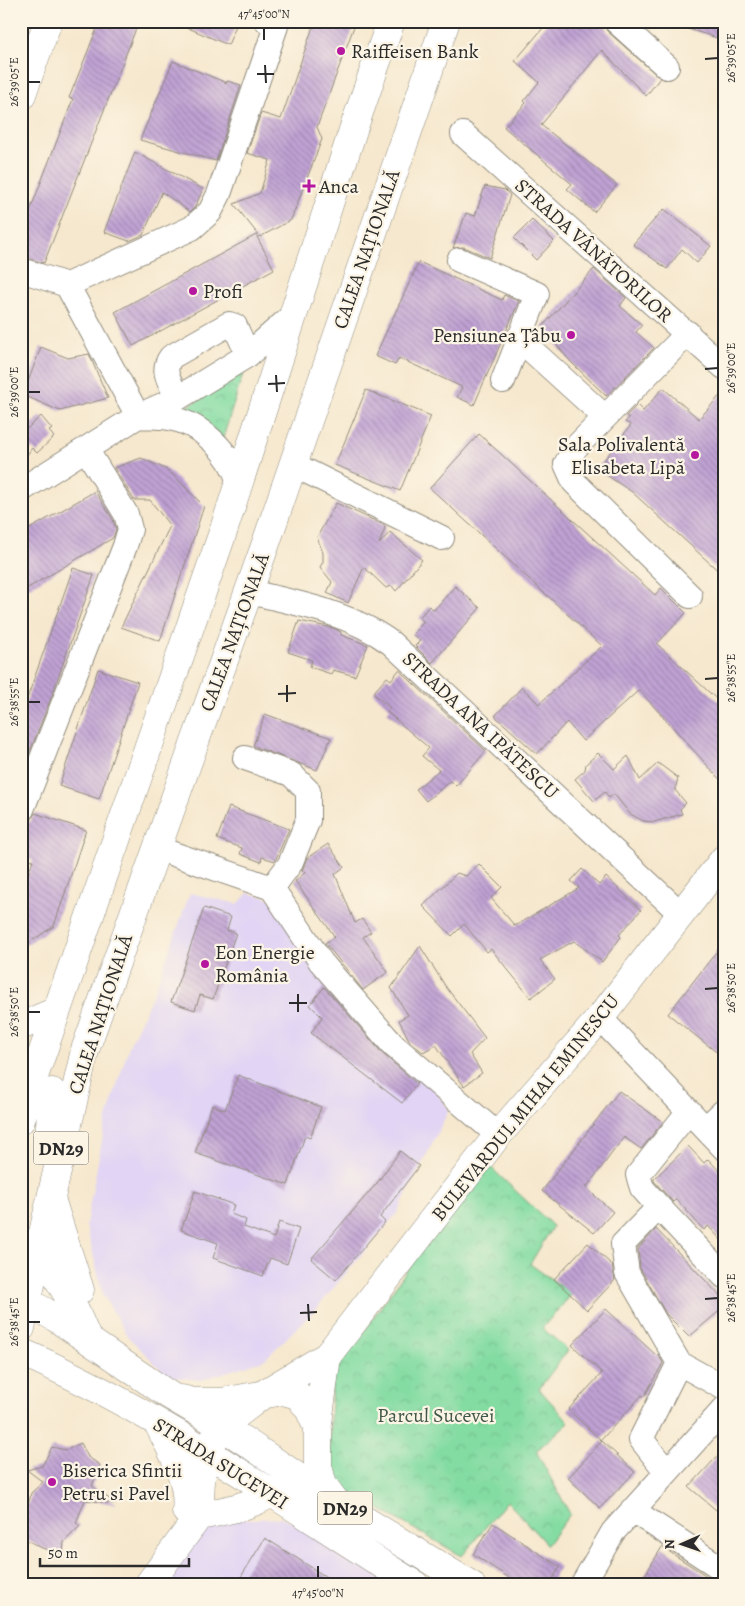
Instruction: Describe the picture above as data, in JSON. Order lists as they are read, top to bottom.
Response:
{
  "streets": {
    "main road": [
      "CALEA NAȚIONALĂ",
      "BULEVARDUL MIHAI EMINESCU",
      "DN29",
      "STRADA SUCEVEI"
    ],
    "street": ["STRADA VÂNĂTORILOR", "STRADA ANA IPĂTESCU"]
  },
  "crossings": [
    ["CALEA NAȚIONALĂ", "STRADA ANA IPĂTESCU"],
    ["CALEA NAȚIONALĂ", "DN29"],
    ["CALEA NAȚIONALĂ", "STRADA SUCEVEI"],
    ["STRADA ANA IPĂTESCU", "BULEVARDUL MIHAI EMINESCU"],
    ["BULEVARDUL MIHAI EMINESCU", "STRADA SUCEVEI"],
    ["DN29", "STRADA SUCEVEI"]
  ],
  "parks": ["Parcul Sucevei"],
  "places": {
    "other": [
      "Raiffeisen Bank",
      "Profi",
      "Pensiunea Țâbu",
      "Sala Polivalentă Elisabeta Lipă",
      "Eon Energie România",
      "Biserica Sfintii Petru si Pavel"
    ],
    "health": ["Anca"]
  },
  "scale_bar": "50 m",
  "north": "left",
  "coordinates": [
    "47°45'00\"N",
    "26°39'05\"E",
    "26°39'00\"E",
    "26°38'55\"E",
    "26°38'50\"E",
    "26°38'45\"E"
  ]
}
